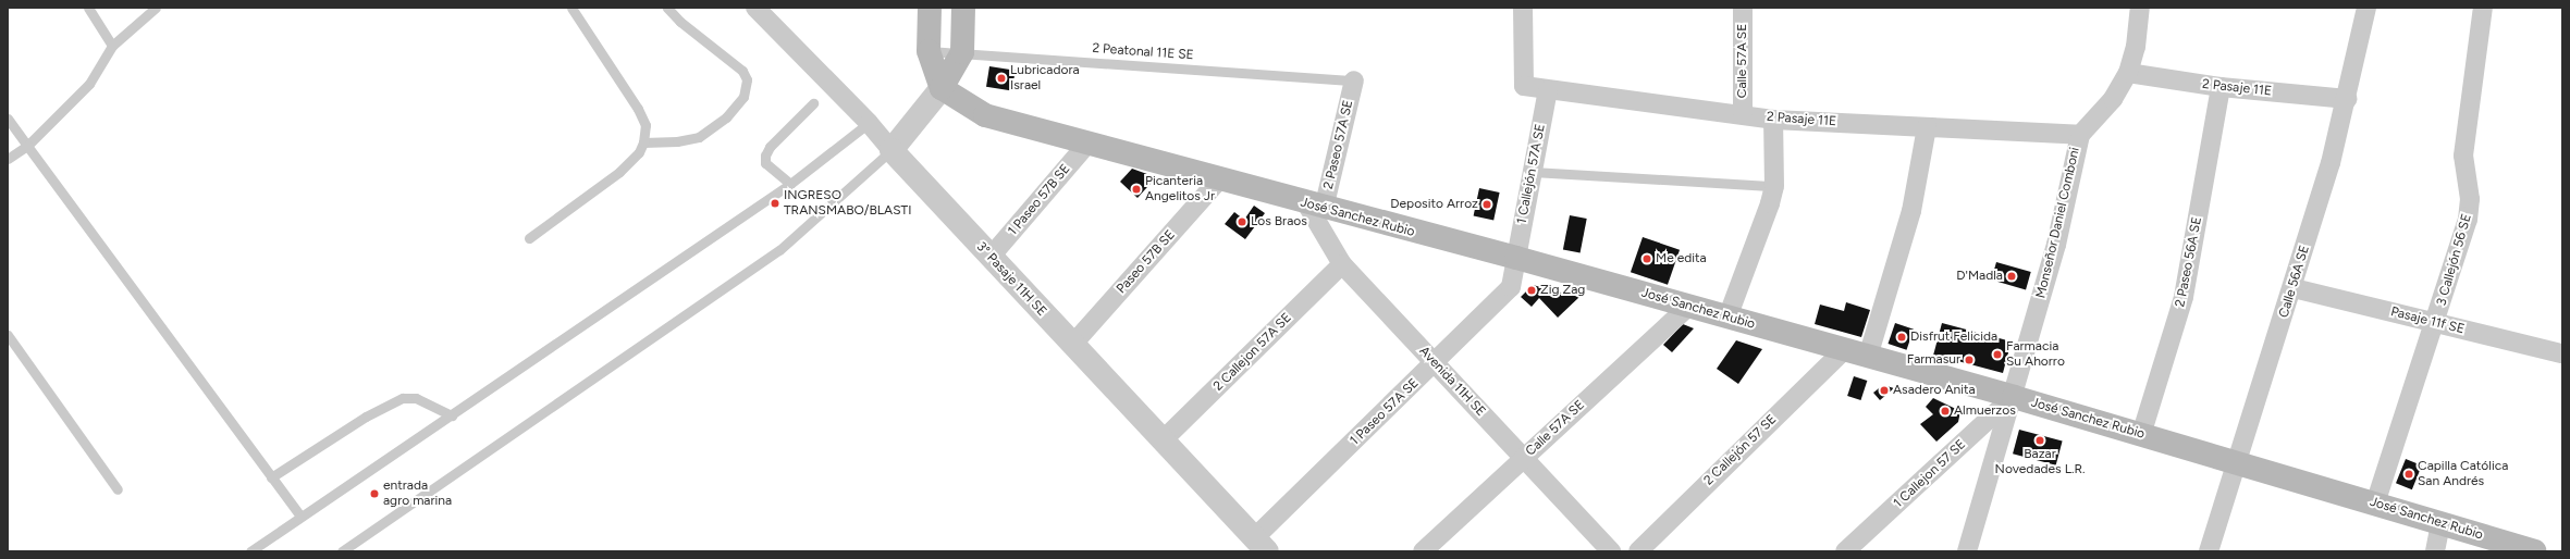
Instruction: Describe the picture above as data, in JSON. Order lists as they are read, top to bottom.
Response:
{
  "streets": {
    "main road": ["José Sanchez Rubio"],
    "street": [
      "Calle 57A SE",
      "2 Pasaje 11E",
      "2 Paseo 57A SE",
      "1 Callejón 57A SE",
      "1 Paseo 57B SE",
      "Monseñor Daniel Comboni",
      "3 Callejón 56 SE",
      "Paseo 57B SE",
      "2 Paseo 56A SE",
      "3° Pasaje 11H SE",
      "Calle 56A SE",
      "Pasaje 11f SE",
      "2 Callejon 57A SE",
      "Avenida 11H SE",
      "1 Paseo 57A SE",
      "2 Callejón 57 SE",
      "1 Callejon 57 SE"
    ],
    "lane": ["2 Peatonal 11E SE"]
  },
  "crossings": [
    ["2 Peatonal 11E SE", "2 Paseo 57A SE"],
    ["Calle 57A SE", "2 Pasaje 11E"],
    ["Calle 57A SE", "José Sanchez Rubio"],
    ["Calle 57A SE", "Avenida 11H SE"],
    ["2 Pasaje 11E", "1 Callejón 57A SE"],
    ["2 Pasaje 11E", "Monseñor Daniel Comboni"],
    ["2 Pasaje 11E", "2 Paseo 56A SE"],
    ["2 Pasaje 11E", "Calle 56A SE"],
    ["2 Paseo 57A SE", "José Sanchez Rubio"],
    ["2 Paseo 57A SE", "Avenida 11H SE"],
    ["1 Callejón 57A SE", "José Sanchez Rubio"],
    ["1 Callejón 57A SE", "1 Paseo 57A SE"],
    ["1 Paseo 57B SE", "José Sanchez Rubio"],
    ["1 Paseo 57B SE", "3° Pasaje 11H SE"],
    ["José Sanchez Rubio", "Monseñor Daniel Comboni"],
    ["José Sanchez Rubio", "3 Callejón 56 SE"],
    ["José Sanchez Rubio", "Paseo 57B SE"],
    ["José Sanchez Rubio", "2 Paseo 56A SE"],
    ["José Sanchez Rubio", "Calle 56A SE"],
    ["José Sanchez Rubio", "Avenida 11H SE"],
    ["José Sanchez Rubio", "1 Paseo 57A SE"],
    ["José Sanchez Rubio", "2 Callejón 57 SE"],
    ["José Sanchez Rubio", "1 Callejon 57 SE"],
    ["Monseñor Daniel Comboni", "1 Callejon 57 SE"],
    ["3 Callejón 56 SE", "Pasaje 11f SE"],
    ["Paseo 57B SE", "3° Pasaje 11H SE"],
    ["3° Pasaje 11H SE", "2 Callejon 57A SE"],
    ["3° Pasaje 11H SE", "1 Paseo 57A SE"],
    ["Calle 56A SE", "Pasaje 11f SE"],
    ["2 Callejon 57A SE", "Avenida 11H SE"],
    ["Avenida 11H SE", "1 Paseo 57A SE"]
  ],
  "places": [
    "Lubricadora Israel",
    "Picanteria Angelitos Jr",
    "INGRESO TRANSMABO/BLASTI",
    "Deposito Arroz",
    "Los Braos",
    "Me edita",
    "D'Madla",
    "Zig Zag",
    "Disfrut Felicida",
    "Farmacia Su Ahorro",
    "Farmasur",
    "Asadero Anita",
    "Almuerzos",
    "Bazar Novedades L.R.",
    "Capilla Católica San Andrés",
    "entrada agro marina"
  ]
}
